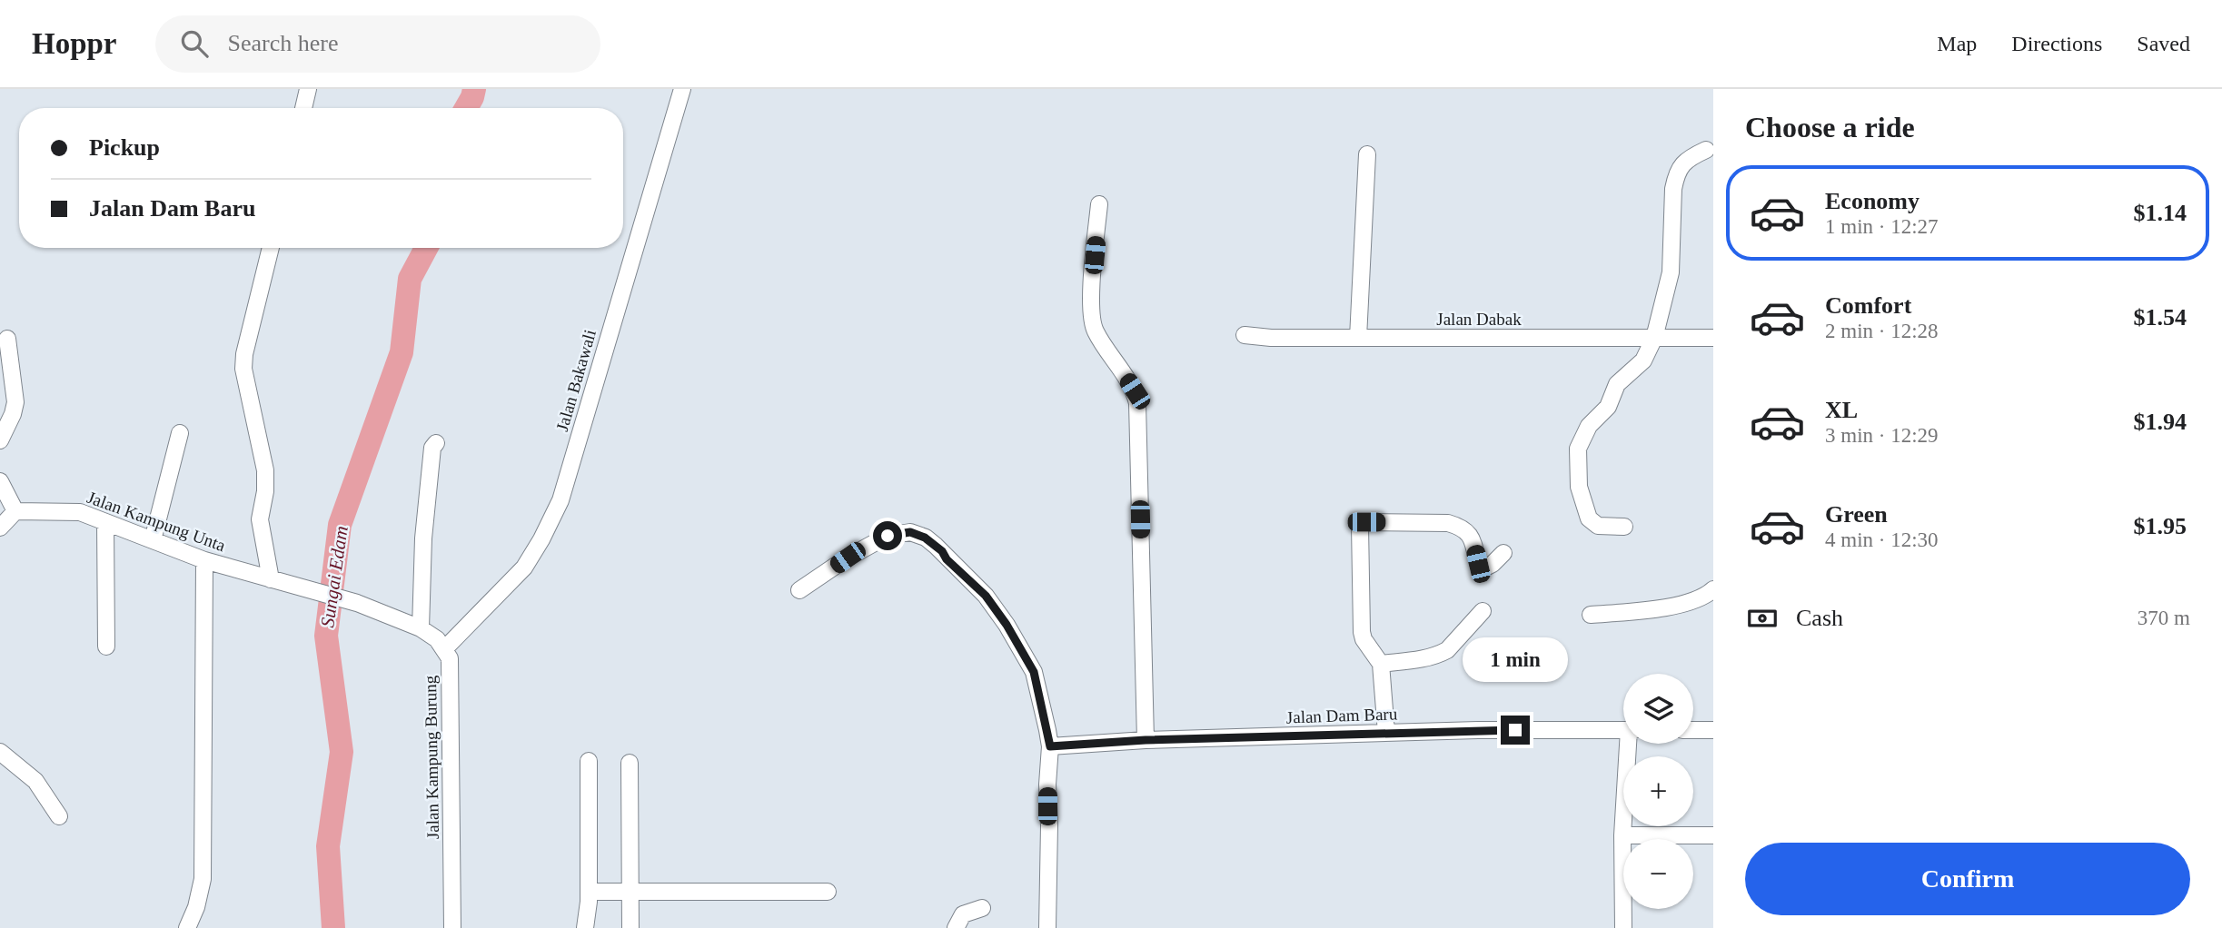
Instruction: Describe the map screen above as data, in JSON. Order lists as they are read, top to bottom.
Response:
{
  "streets": {
    "street": [
      "Jalan Dabak",
      "Jalan Bakawali",
      "Jalan Kampung Unta",
      "Jalan Dam Baru",
      "Jalan Kampung Burung"
    ]
  },
  "crossings": [
    ["Jalan Bakawali", "Jalan Kampung Burung"]
  ],
  "water": ["Sungai Edam"],
  "page": {
    "header": "Hoppr",
    "search": "Search here",
    "nav": ["Map", "Directions", "Saved"],
    "heading": "Choose a ride",
    "banner": ["Pickup", "Jalan Dam Baru"],
    "list": [
      {
        "name": "Economy",
        "note": "1 min · 12:27",
        "value": "$1.14"
      },
      {
        "name": "Comfort",
        "note": "2 min · 12:28",
        "value": "$1.54"
      },
      {
        "name": "XL",
        "note": "3 min · 12:29",
        "value": "$1.94"
      },
      {
        "name": "Green",
        "note": "4 min · 12:30",
        "value": "$1.95"
      }
    ],
    "pay": ["Cash", "370 m"],
    "bubble": "1 min",
    "map_buttons": ["+", "−"],
    "buttons": "Confirm"
  }
}
